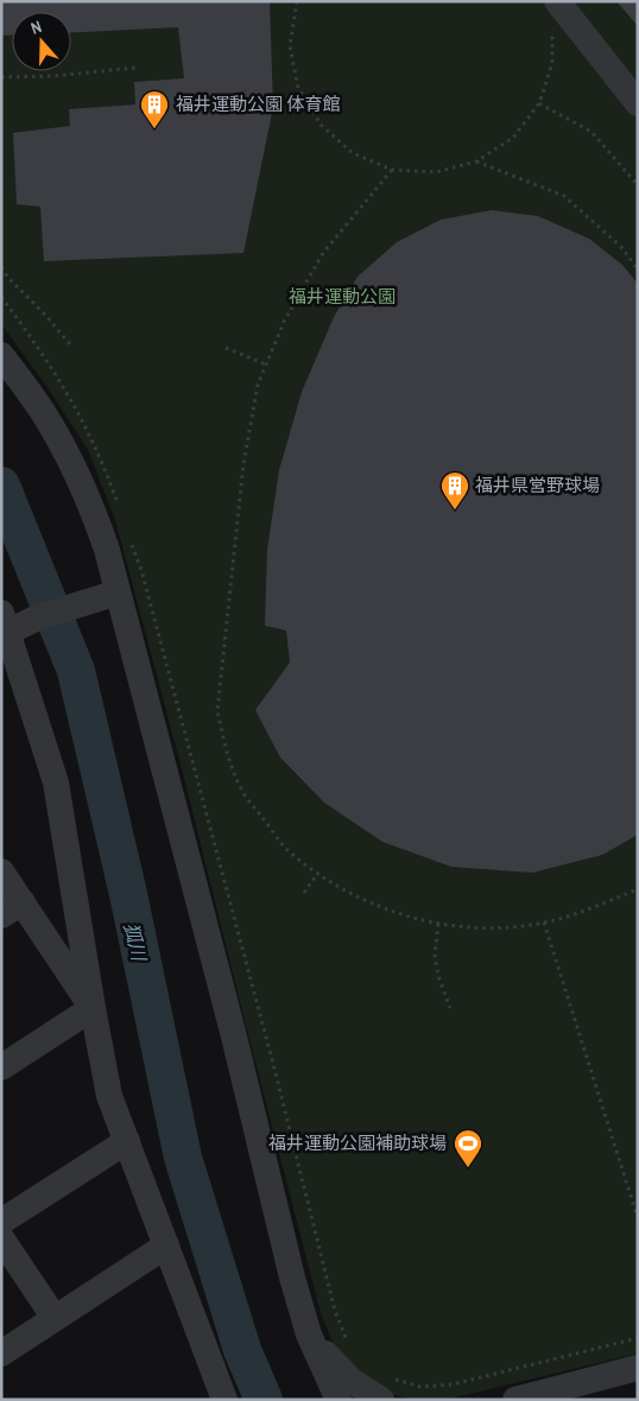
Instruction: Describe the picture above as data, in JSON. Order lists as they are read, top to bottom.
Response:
{
  "water": ["狐川"],
  "parks": ["福井運動公園"],
  "places": {
    "building": ["福井運動公園 体育館", "福井県営野球場"],
    "sports": ["福井運動公園補助球場"]
  },
  "north": "top"
}
